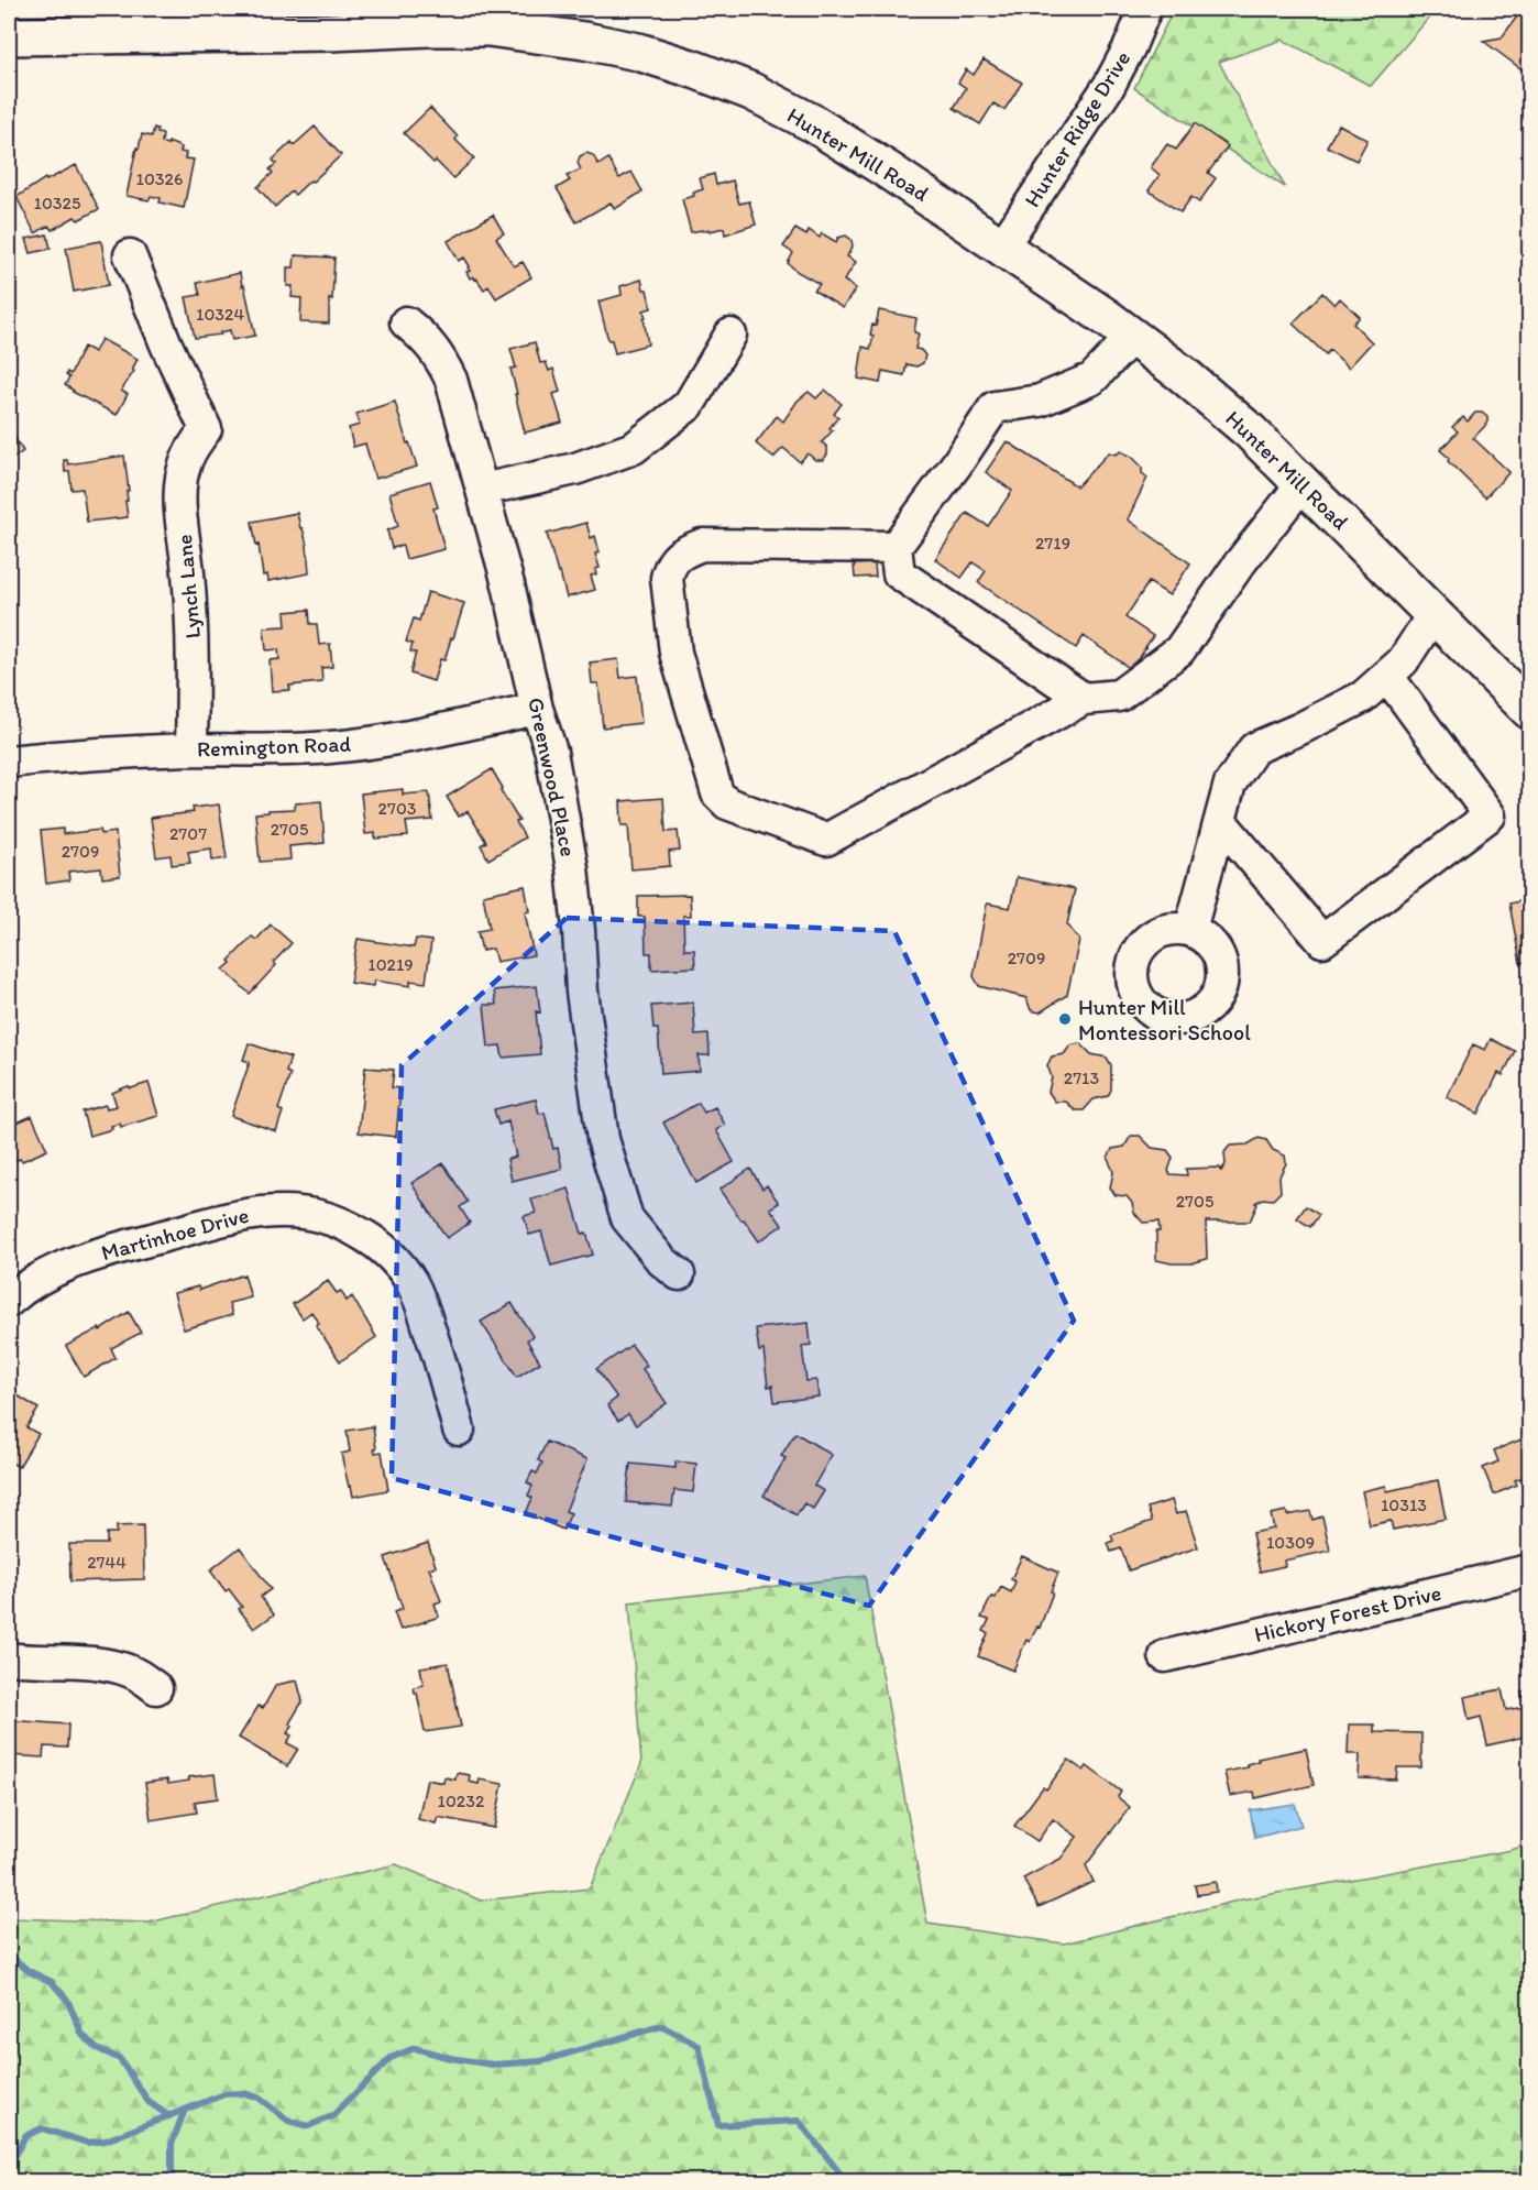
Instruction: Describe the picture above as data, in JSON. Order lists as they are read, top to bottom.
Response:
{
  "streets": {
    "main road": ["Hunter Mill Road"],
    "street": [
      "Hunter Ridge Drive",
      "Lynch Lane",
      "Remington Road",
      "Greenwood Place",
      "Martinhoe Drive",
      "Hickory Forest Drive"
    ]
  },
  "crossings": [
    ["Hunter Ridge Drive", "Hunter Mill Road"],
    ["Lynch Lane", "Remington Road"],
    ["Remington Road", "Greenwood Place"]
  ],
  "places": ["Hunter Mill Montessori School"],
  "house_numbers": [
    "10326",
    "10325",
    "10324",
    "2719",
    "2703",
    "2705",
    "2707",
    "2709",
    "2709",
    "10219",
    "2713",
    "2705",
    "10313",
    "10309",
    "2744",
    "10232"
  ]
}
